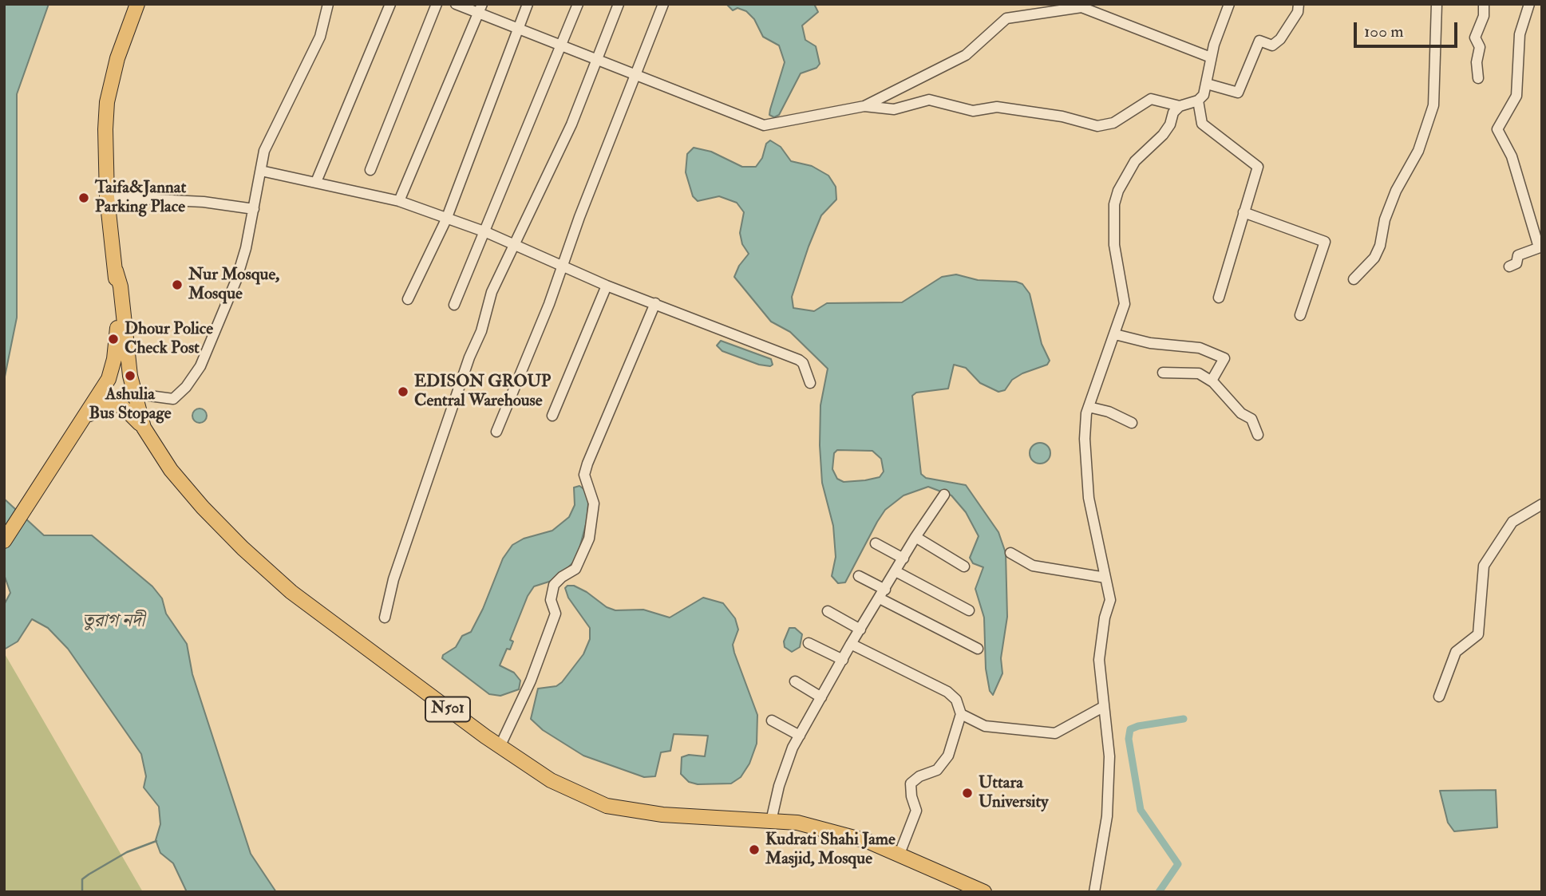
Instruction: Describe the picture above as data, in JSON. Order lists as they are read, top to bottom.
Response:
{
  "streets": {
    "highway": ["N501"]
  },
  "water": ["তুরাগ নদী"],
  "places": [
    "Taifa&Jannat Parking Place",
    "Nur Mosque, Mosque",
    "Dhour Police Check Post",
    "Ashulia Bus Stopage",
    "EDISON GROUP Central Warehouse",
    "Uttara University",
    "Kudrati Shahi Jame Masjid, Mosque"
  ],
  "scale_bar": "100 m"
}
